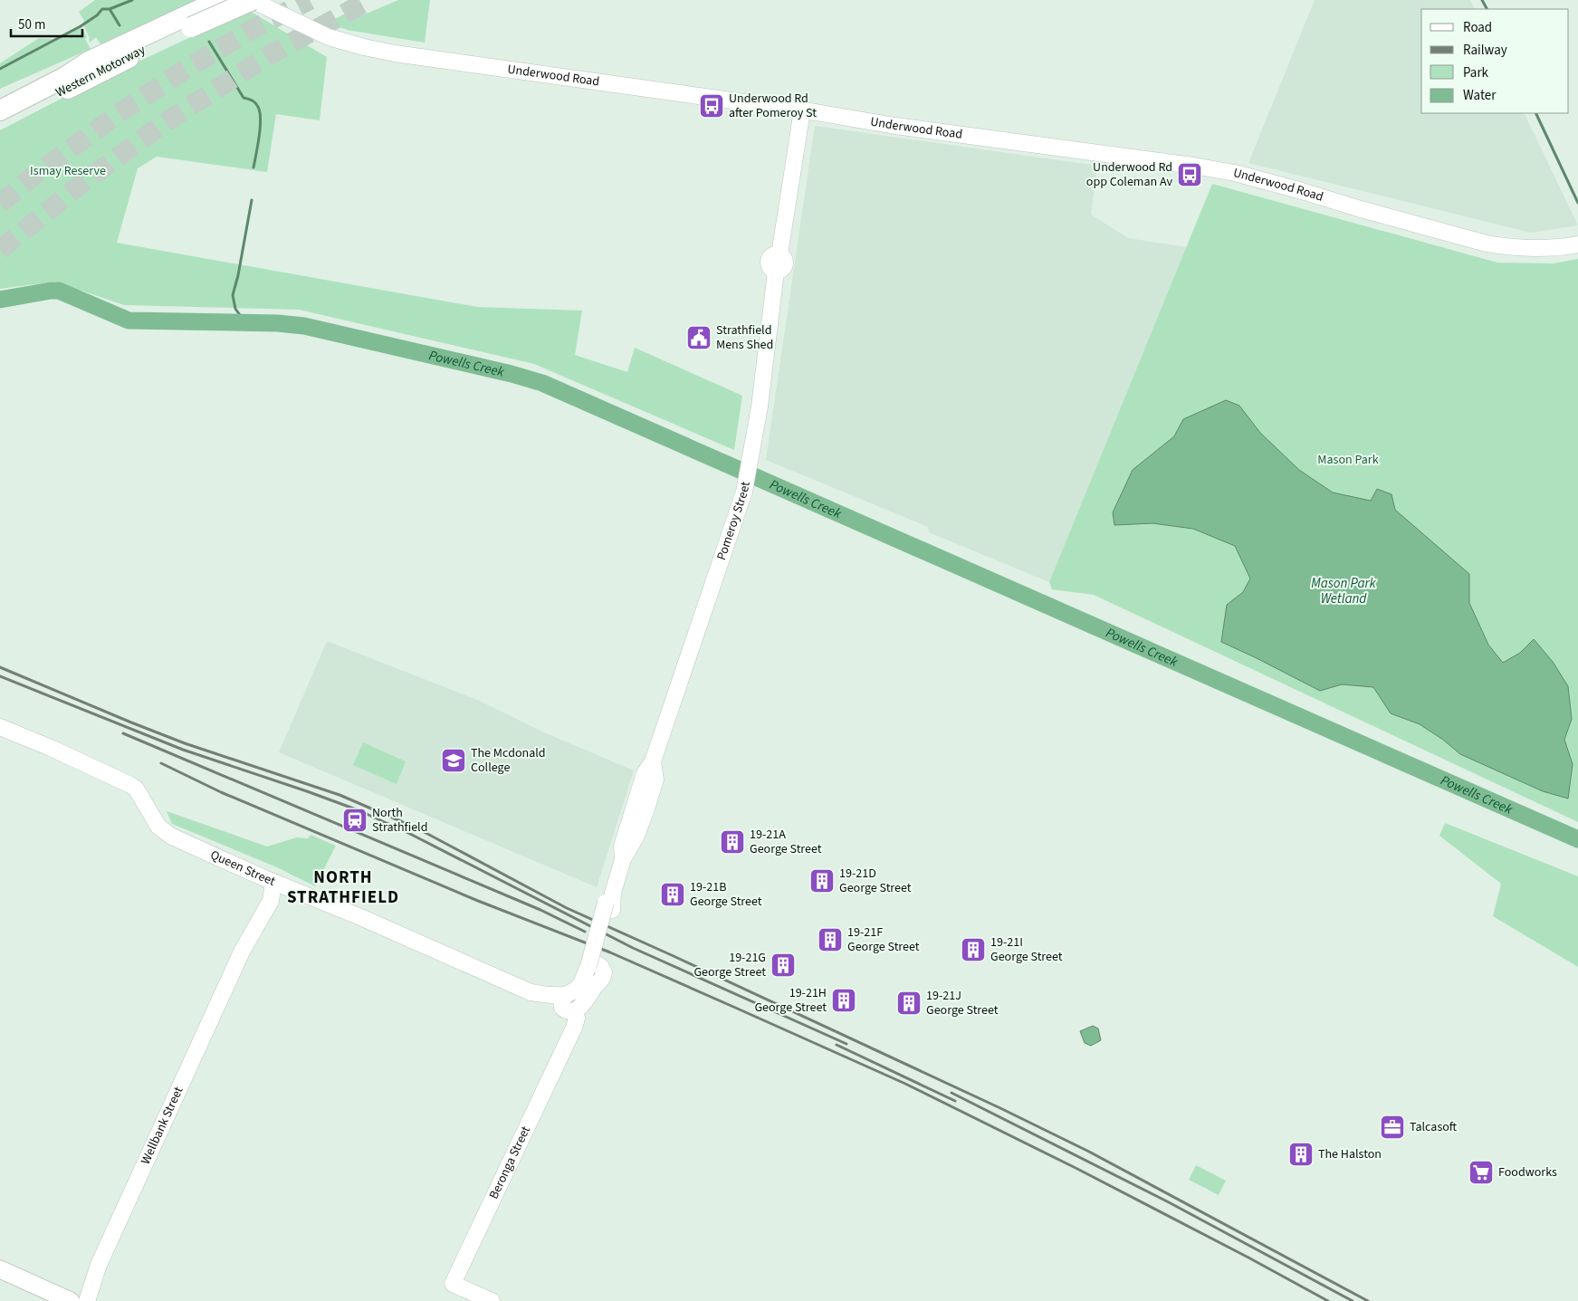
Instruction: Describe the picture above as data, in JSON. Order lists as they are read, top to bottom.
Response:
{
  "streets": {
    "highway": ["Western Motorway"],
    "main road": [
      "Underwood Road",
      "Pomeroy Street",
      "Queen Street",
      "Wellbank Street",
      "Beronga Street"
    ]
  },
  "crossings": [
    ["Western Motorway", "Underwood Road"],
    ["Underwood Road", "Pomeroy Street"],
    ["Pomeroy Street", "Queen Street"],
    ["Pomeroy Street", "Beronga Street"],
    ["Queen Street", "Wellbank Street"],
    ["Queen Street", "Beronga Street"]
  ],
  "districts": ["NORTH STRATHFIELD"],
  "water": ["Powells Creek", "Mason Park Wetland"],
  "parks": ["Ismay Reserve", "Mason Park"],
  "places": {
    "bus stop": ["Underwood Rd after Pomeroy St", "Underwood Rd opp Coleman Av"],
    "public building": ["Strathfield Mens Shed"],
    "school or university": ["The Mcdonald College"],
    "station": ["North Strathfield"],
    "building": [
      "19-21A George Street",
      "19-21D George Street",
      "19-21B George Street",
      "19-21F George Street",
      "19-21I George Street",
      "19-21G George Street",
      "19-21H George Street",
      "19-21J George Street",
      "The Halston"
    ],
    "office": ["Talcasoft"],
    "supermarket": ["Foodworks"]
  },
  "legend": [
    "Road",
    "Railway",
    "Park",
    "Water"
  ],
  "scale_bar": "50 m"
}
